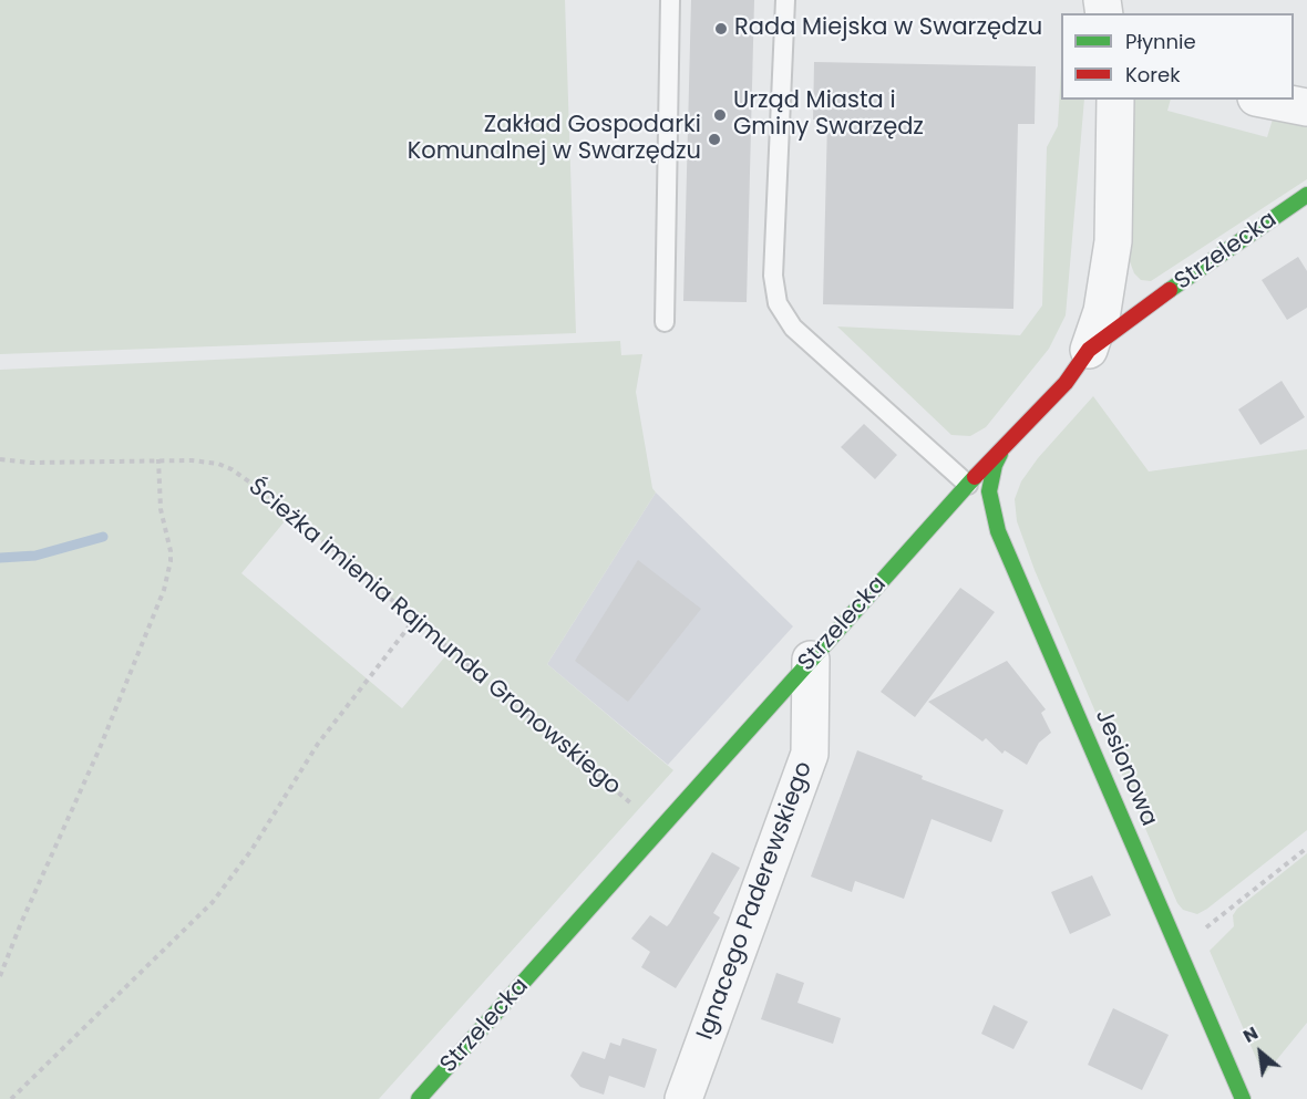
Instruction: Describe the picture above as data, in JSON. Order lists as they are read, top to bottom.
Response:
{
  "streets": {
    "street": ["Strzelecka", "Jesionowa", "Ignacego Paderewskiego"],
    "path": ["Ścieżka imienia Rajmunda Gronowskiego"]
  },
  "crossings": [
    ["Strzelecka", "Ścieżka imienia Rajmunda Gronowskiego"],
    ["Strzelecka", "Jesionowa"],
    ["Strzelecka", "Ignacego Paderewskiego"]
  ],
  "places": ["Rada Miejska w Swarzędzu", "Urząd Miasta i Gminy Swarzędz", "Zakład Gospodarki Komunalnej w Swarzędzu"],
  "legend": ["Płynnie", "Korek"],
  "north": "top left"
}
